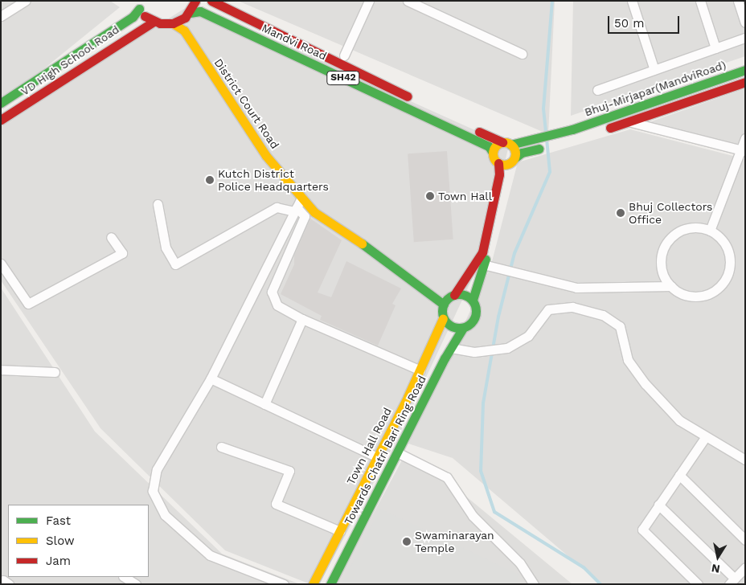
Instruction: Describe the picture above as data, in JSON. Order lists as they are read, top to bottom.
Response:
{
  "streets": {
    "main road": [
      "Mandvi Road",
      "VD High School Road",
      "SH42",
      "Bhuj-Mirjapar(MandviRoad)",
      "District Court Road",
      "Town Hall Road",
      "Towards Chatri Bari Ring Road"
    ]
  },
  "crossings": [
    ["Mandvi Road", "Bhuj-Mirjapar(MandviRoad)"],
    ["District Court Road", "Town Hall Road"],
    ["District Court Road", "Towards Chatri Bari Ring Road"],
    ["Town Hall Road", "Towards Chatri Bari Ring Road"]
  ],
  "places": [
    "Kutch District Police Headquarters",
    "Town Hall",
    "Bhuj Collectors Office",
    "Swaminarayan Temple"
  ],
  "legend": ["Fast", "Slow", "Jam"],
  "scale_bar": "50 m",
  "north": "bottom"
}
